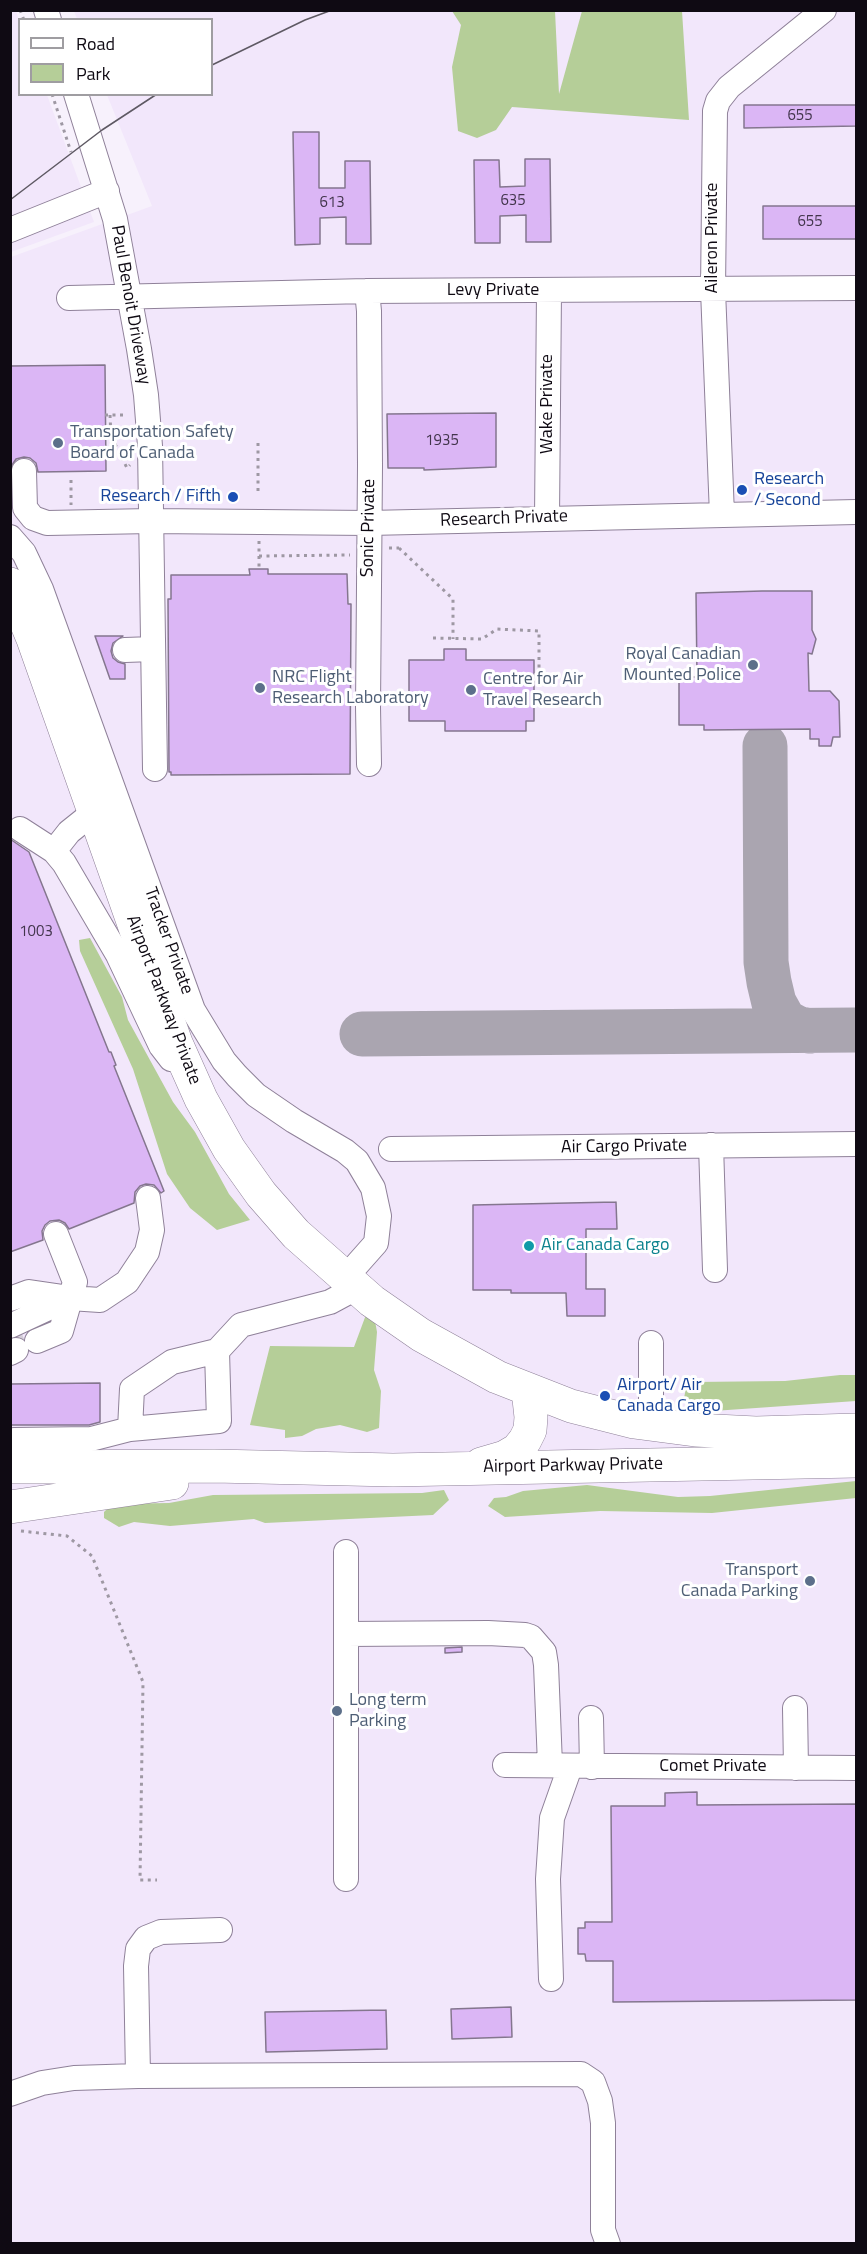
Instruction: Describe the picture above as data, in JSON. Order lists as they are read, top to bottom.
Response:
{
  "streets": {
    "highway": ["Airport Parkway Private"],
    "street": [
      "Aileron Private",
      "Levy Private",
      "Paul Benoit Driveway",
      "Wake Private",
      "Research Private",
      "Sonic Private",
      "Tracker Private",
      "Air Cargo Private",
      "Comet Private"
    ]
  },
  "crossings": [
    ["Aileron Private", "Levy Private"],
    ["Aileron Private", "Research Private"],
    ["Levy Private", "Paul Benoit Driveway"],
    ["Levy Private", "Wake Private"],
    ["Levy Private", "Sonic Private"],
    ["Paul Benoit Driveway", "Research Private"],
    ["Wake Private", "Research Private"],
    ["Research Private", "Sonic Private"],
    ["Tracker Private", "Airport Parkway Private"]
  ],
  "places": [
    "Transportation Safety Board of Canada",
    "Research / Second",
    "Research / Fifth",
    "Royal Canadian Mounted Police",
    "NRC Flight Research Laboratory",
    "Centre for Air Travel Research",
    "Air Canada Cargo",
    "Airport/ Air Canada Cargo",
    "Transport Canada Parking",
    "Long term Parking"
  ],
  "house_numbers": [
    "655",
    "635",
    "613",
    "655",
    "1935",
    "1003"
  ],
  "legend": ["Road", "Park"]
}
